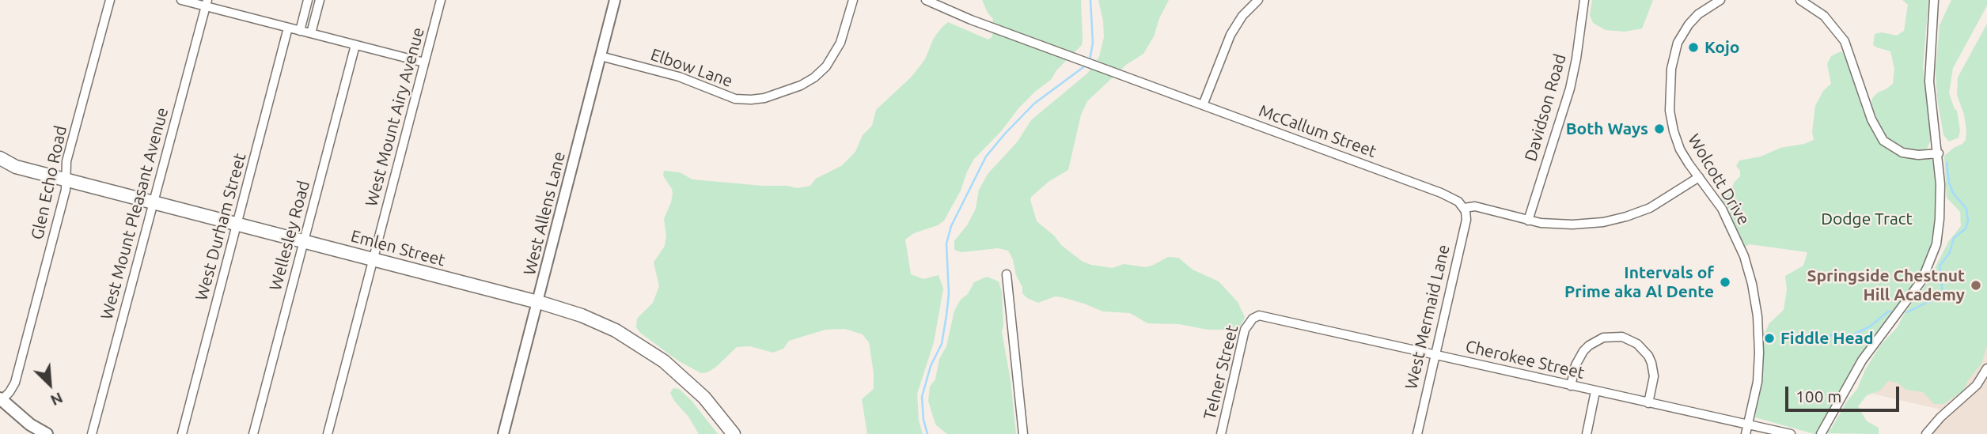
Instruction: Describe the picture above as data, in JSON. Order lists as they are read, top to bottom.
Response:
{
  "streets": {
    "main road": ["Emlen Street"],
    "street": [
      "Elbow Lane",
      "Davidson Road",
      "West Mount Airy Avenue",
      "McCallum Street",
      "Wolcott Drive",
      "Glen Echo Road",
      "West Mount Pleasant Avenue",
      "West Allens Lane",
      "West Durham Street",
      "Wellesley Road",
      "West Mermaid Lane",
      "Cherokee Street",
      "Telner Street"
    ]
  },
  "crossings": [
    ["Elbow Lane", "West Allens Lane"],
    ["Davidson Road", "McCallum Street"],
    ["West Mount Airy Avenue", "Emlen Street"],
    ["McCallum Street", "Wolcott Drive"],
    ["McCallum Street", "West Mermaid Lane"],
    ["Wolcott Drive", "Cherokee Street"],
    ["Glen Echo Road", "Emlen Street"],
    ["West Mount Pleasant Avenue", "Emlen Street"],
    ["West Allens Lane", "Emlen Street"],
    ["West Durham Street", "Emlen Street"],
    ["Wellesley Road", "Emlen Street"],
    ["West Mermaid Lane", "Cherokee Street"],
    ["Cherokee Street", "Telner Street"]
  ],
  "parks": ["Dodge Tract"],
  "places": [
    "Kojo",
    "Both Ways",
    "Intervals of Prime aka Al Dente",
    "Springside Chestnut Hill Academy",
    "Fiddle Head"
  ],
  "scale_bar": "100 m",
  "north": "bottom right"
}
